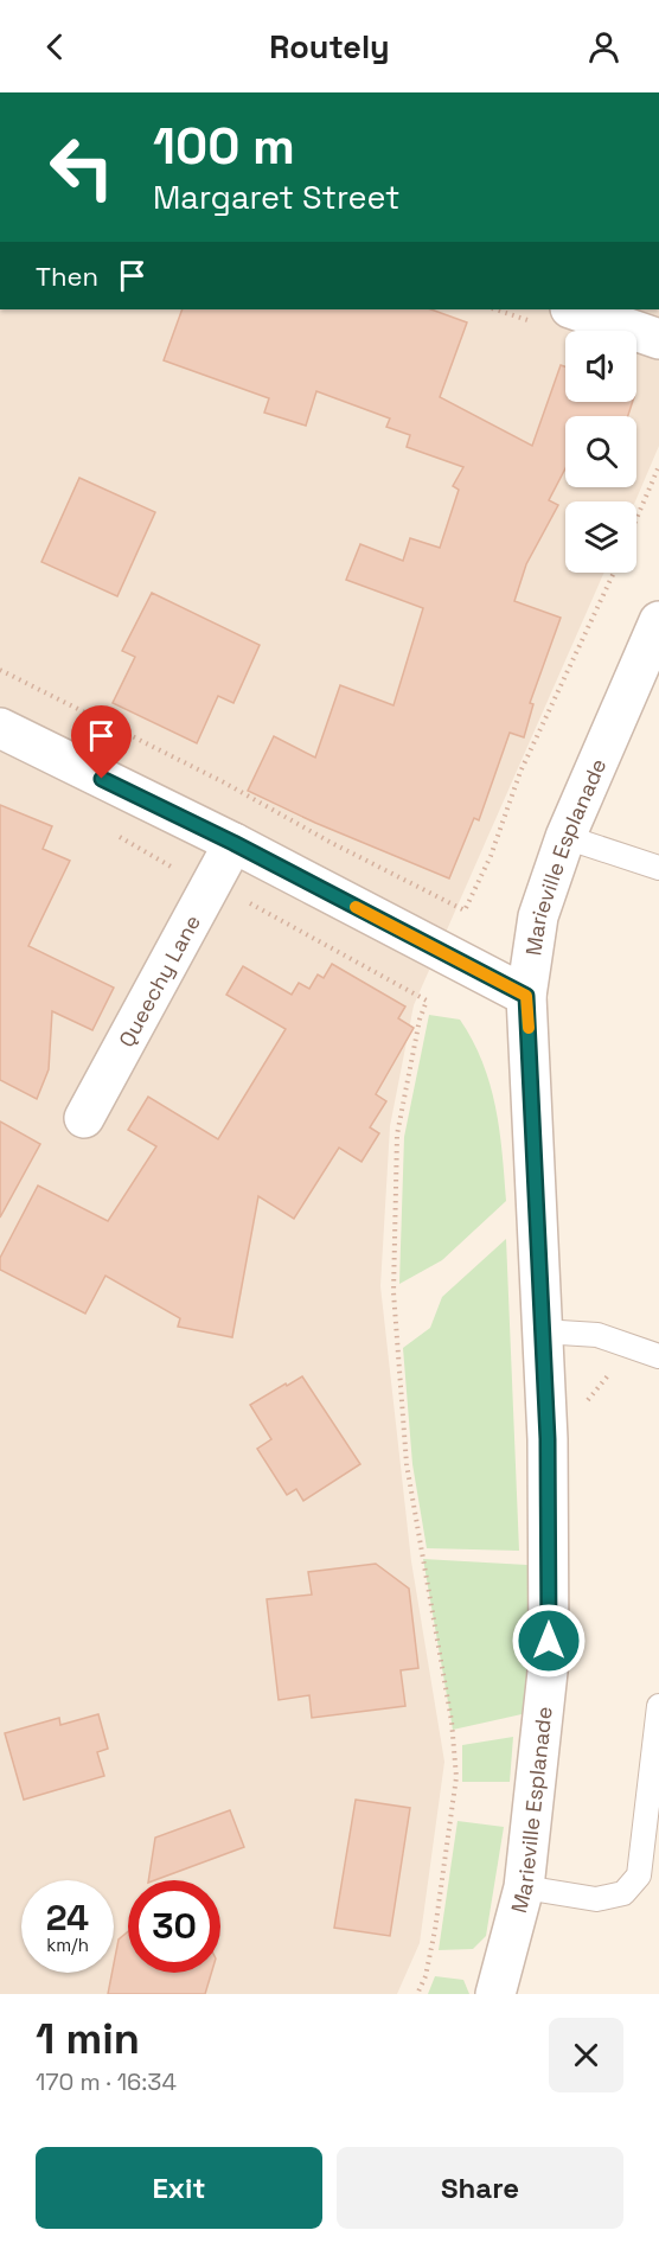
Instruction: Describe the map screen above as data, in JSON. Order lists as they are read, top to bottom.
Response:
{
  "streets": {
    "street": ["Marieville Esplanade", "Queechy Lane"]
  },
  "page": {
    "header": "Routely",
    "turn": ["100 m", "Margaret Street"],
    "then": "Then",
    "speed": "24 km/h",
    "limit": "30",
    "heading": ["1 min", "170 m · 16:34"],
    "buttons": ["Exit", "Share"]
  }
}
